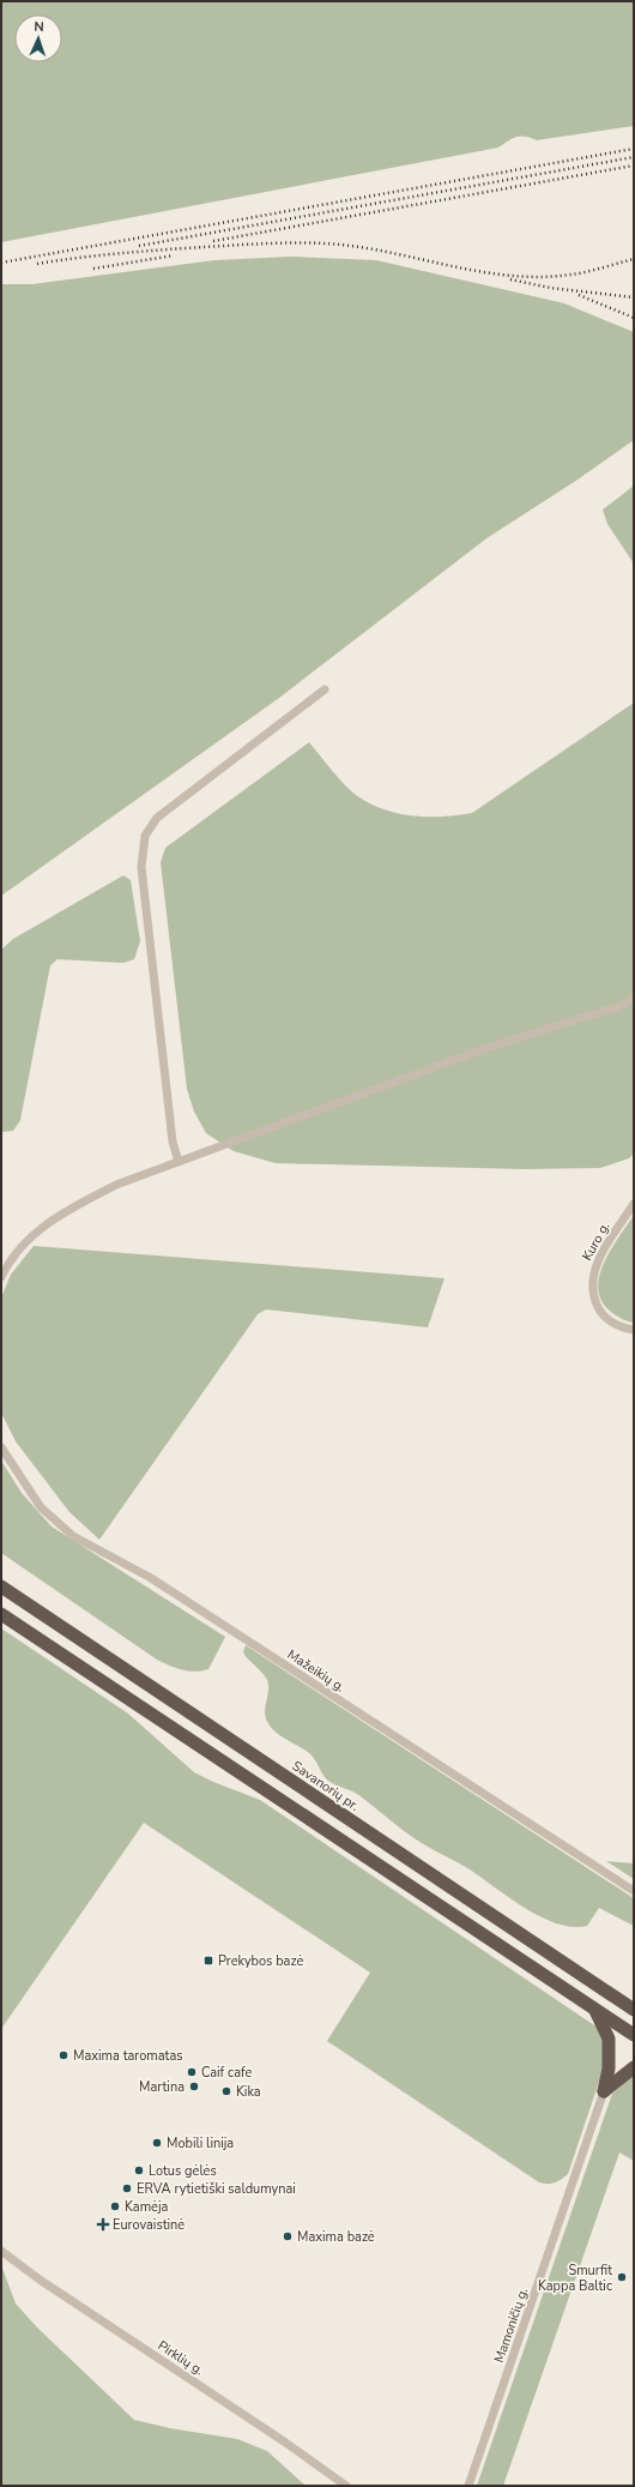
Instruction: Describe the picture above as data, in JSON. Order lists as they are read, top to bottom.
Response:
{
  "streets": {
    "highway": ["Savanorių pr."],
    "street": [
      "Kuro g.",
      "Mažeikių g.",
      "Mamoničių g.",
      "Pirklių g."
    ]
  },
  "places": {
    "transit": ["Prekybos bazė"],
    "other": [
      "Maxima taromatas",
      "Caif cafe",
      "Martina",
      "Kika",
      "Mobili linija",
      "Lotus gėlės",
      "ERVA rytietiški saldumynai",
      "Kamėja",
      "Maxima bazė",
      "Smurfit Kappa Baltic"
    ],
    "health": ["Eurovaistinė"]
  },
  "north": "top"
}
